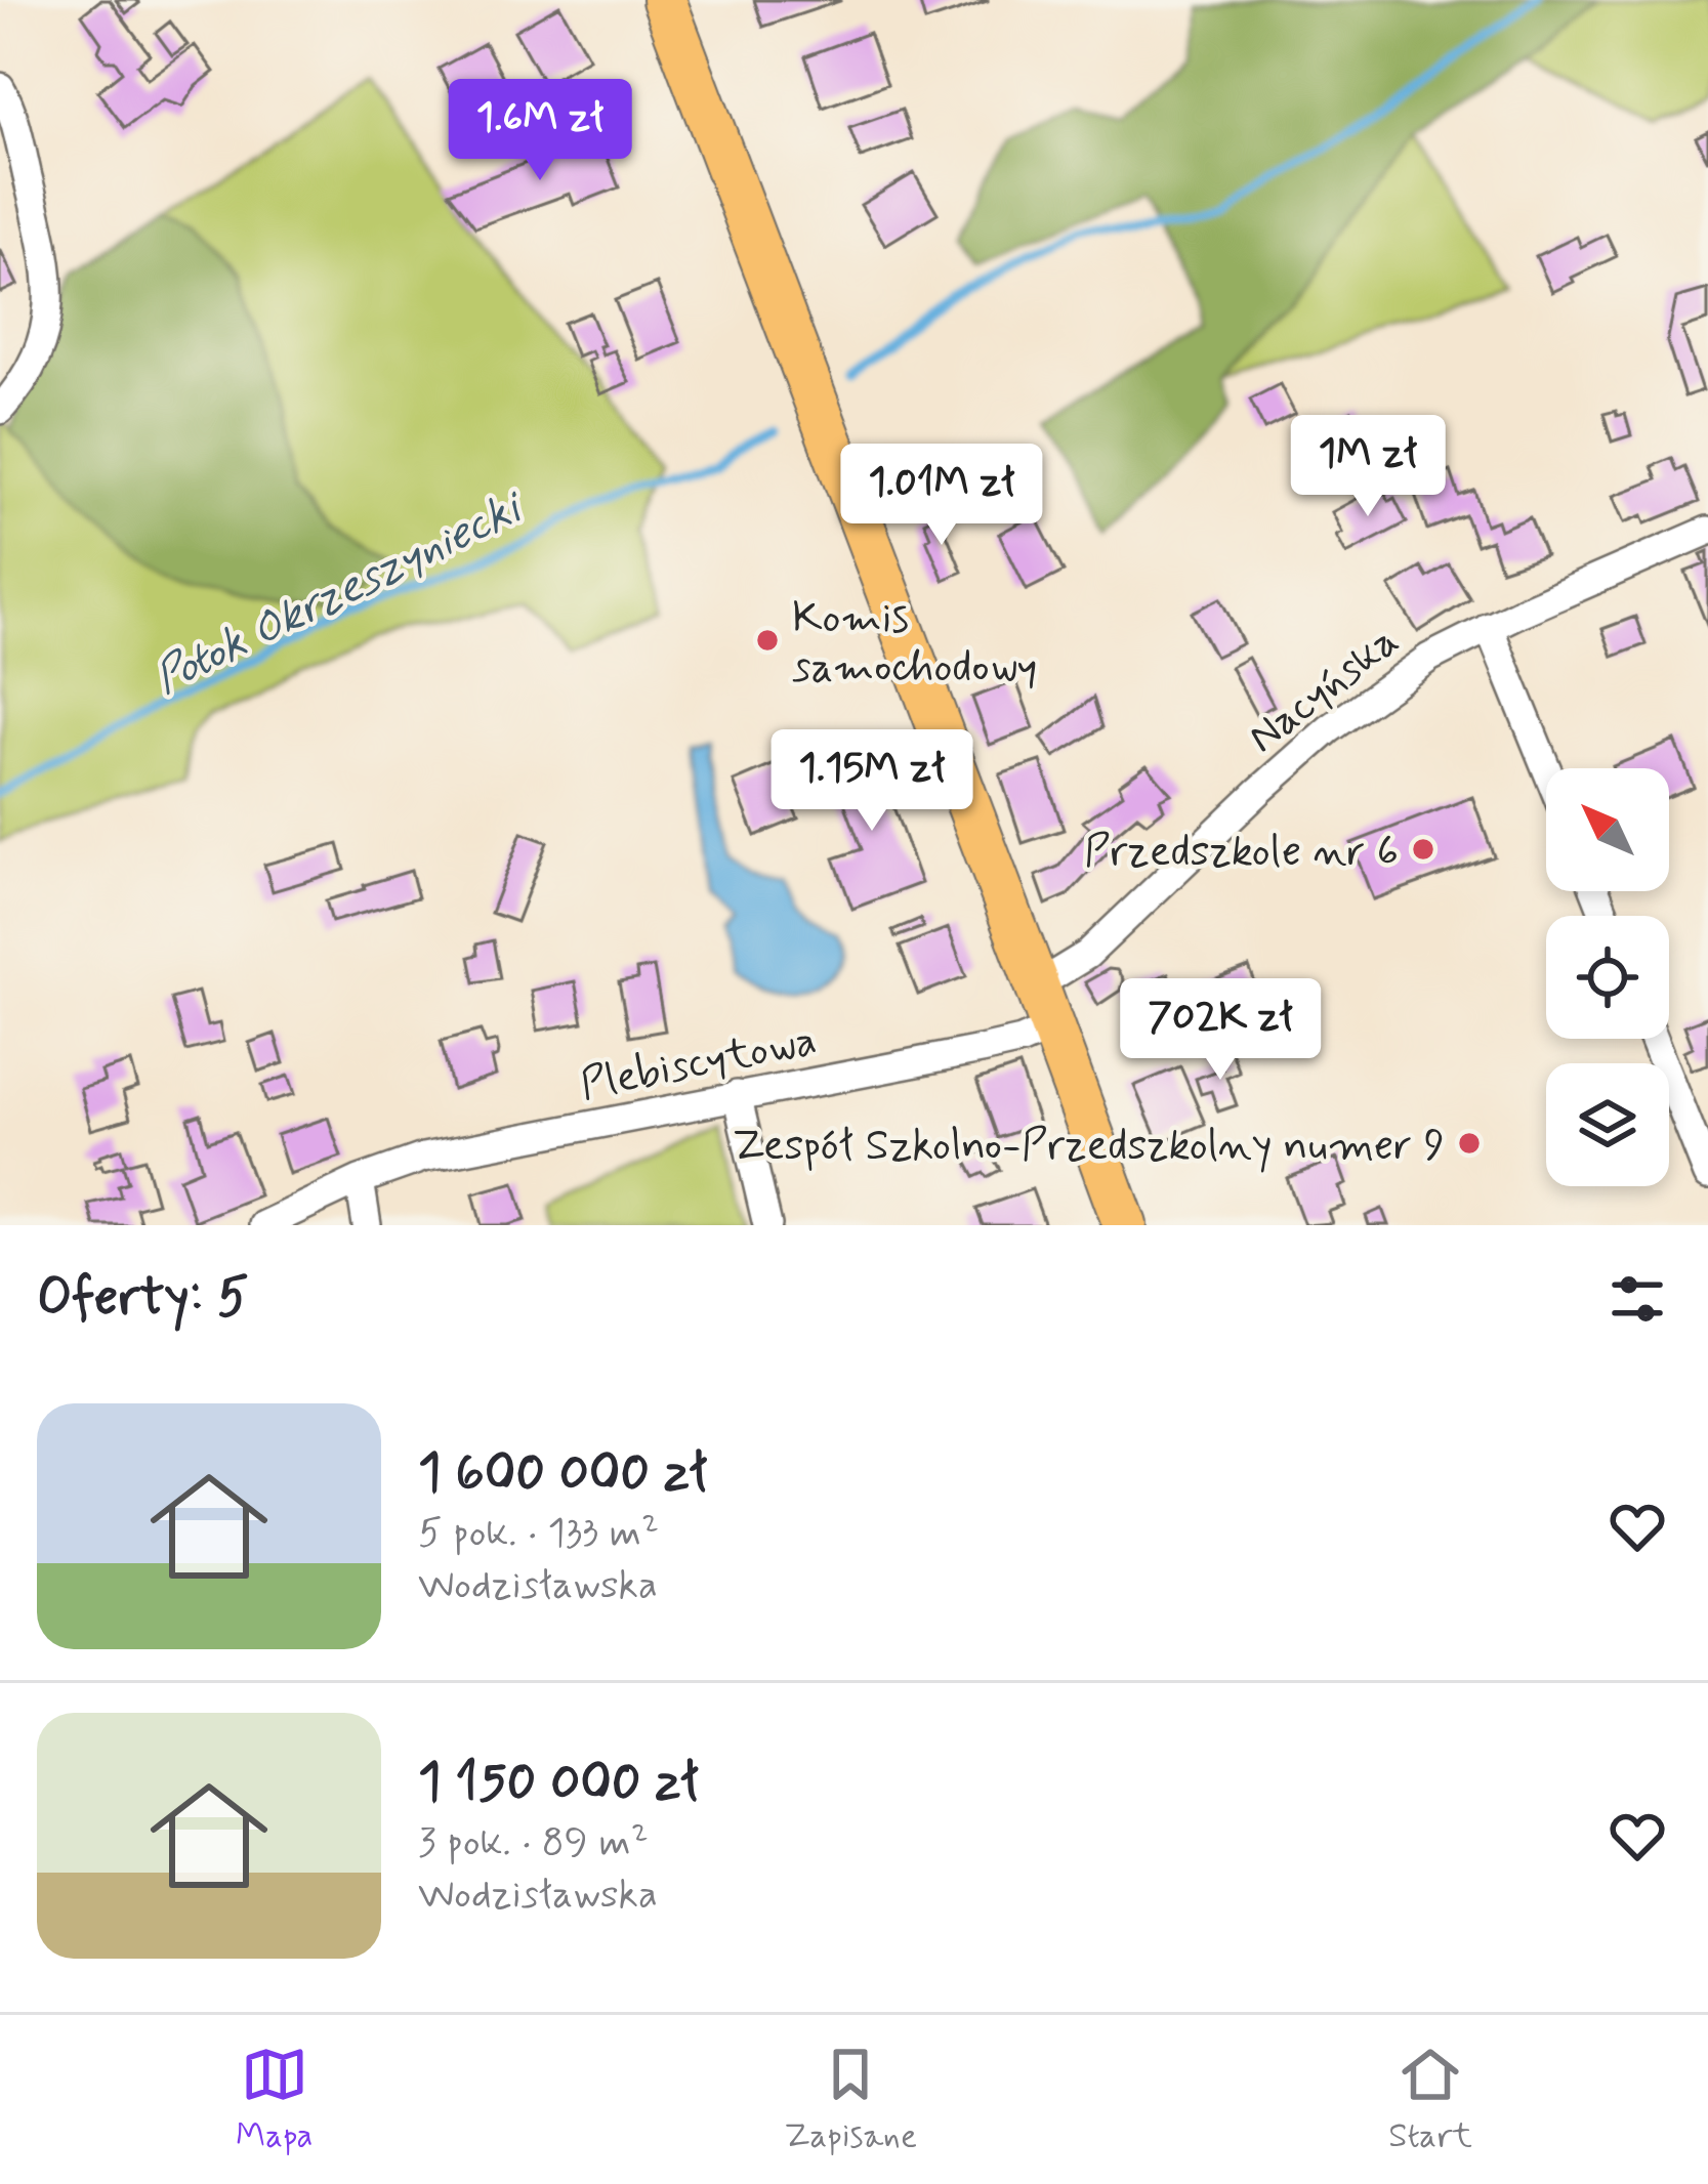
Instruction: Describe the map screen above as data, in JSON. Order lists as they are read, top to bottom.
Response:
{
  "streets": {
    "street": ["Nacyńska", "Plebiscytowa"]
  },
  "water": ["Potok Okrzeszyniecki"],
  "places": ["Komis samochodowy", "Przedszkole nr 6", "Zespół Szkolno-Przedszkolny numer 9"],
  "north": "top left",
  "page": {
    "price": [
      "1.6M zł",
      "1M zł",
      "1.01M zł",
      "1.15M zł",
      "702K zł"
    ],
    "heading": "Oferty: 5",
    "list": [
      {
        "name": "1 600 000 zł",
        "note": "5 pok. · 133 m² · Wodzisławska"
      },
      {
        "name": "1 150 000 zł",
        "note": "3 pok. · 89 m² · Wodzisławska"
      }
    ],
    "tabs": ["Mapa", "Zapisane", "Start"]
  }
}
